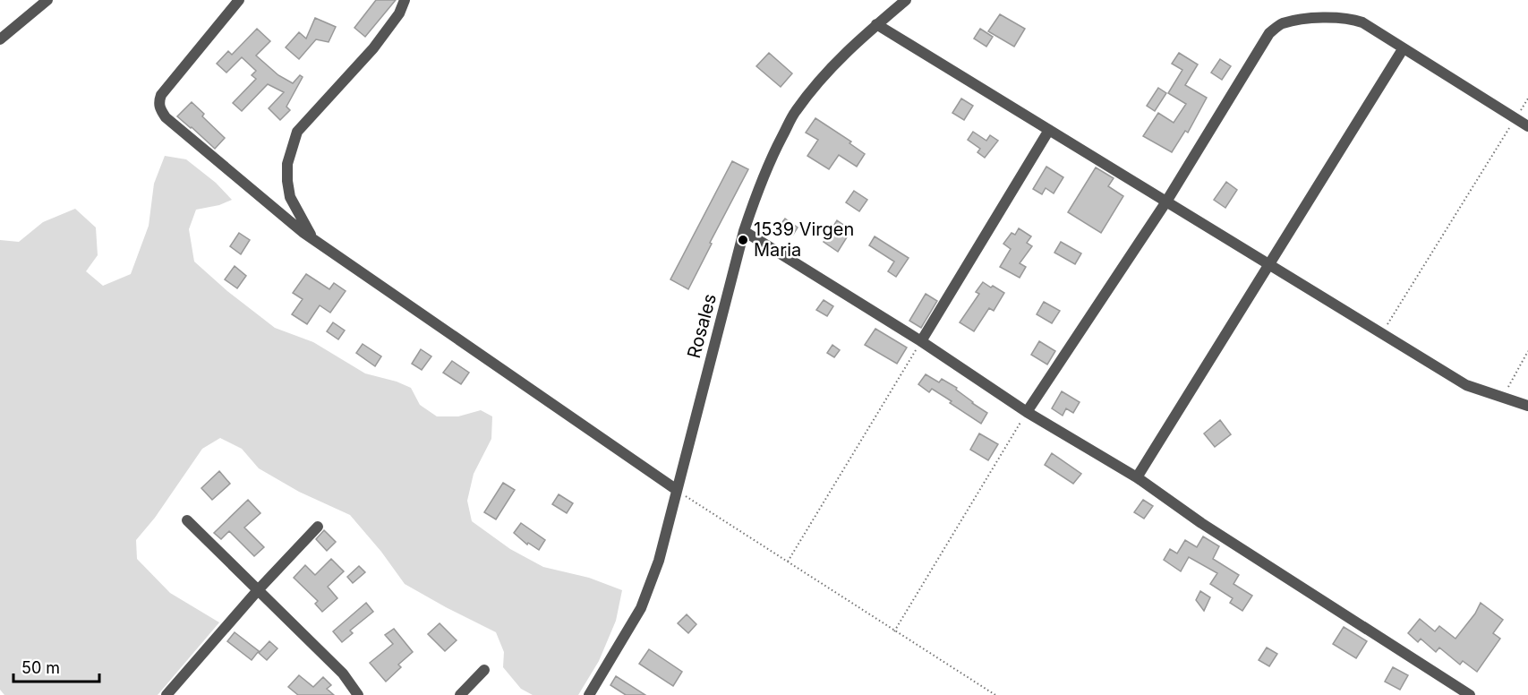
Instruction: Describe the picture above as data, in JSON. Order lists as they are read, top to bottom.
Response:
{
  "streets": {
    "street": ["Rosales"]
  },
  "places": ["1539 Virgen Maria"],
  "scale_bar": "50 m"
}
